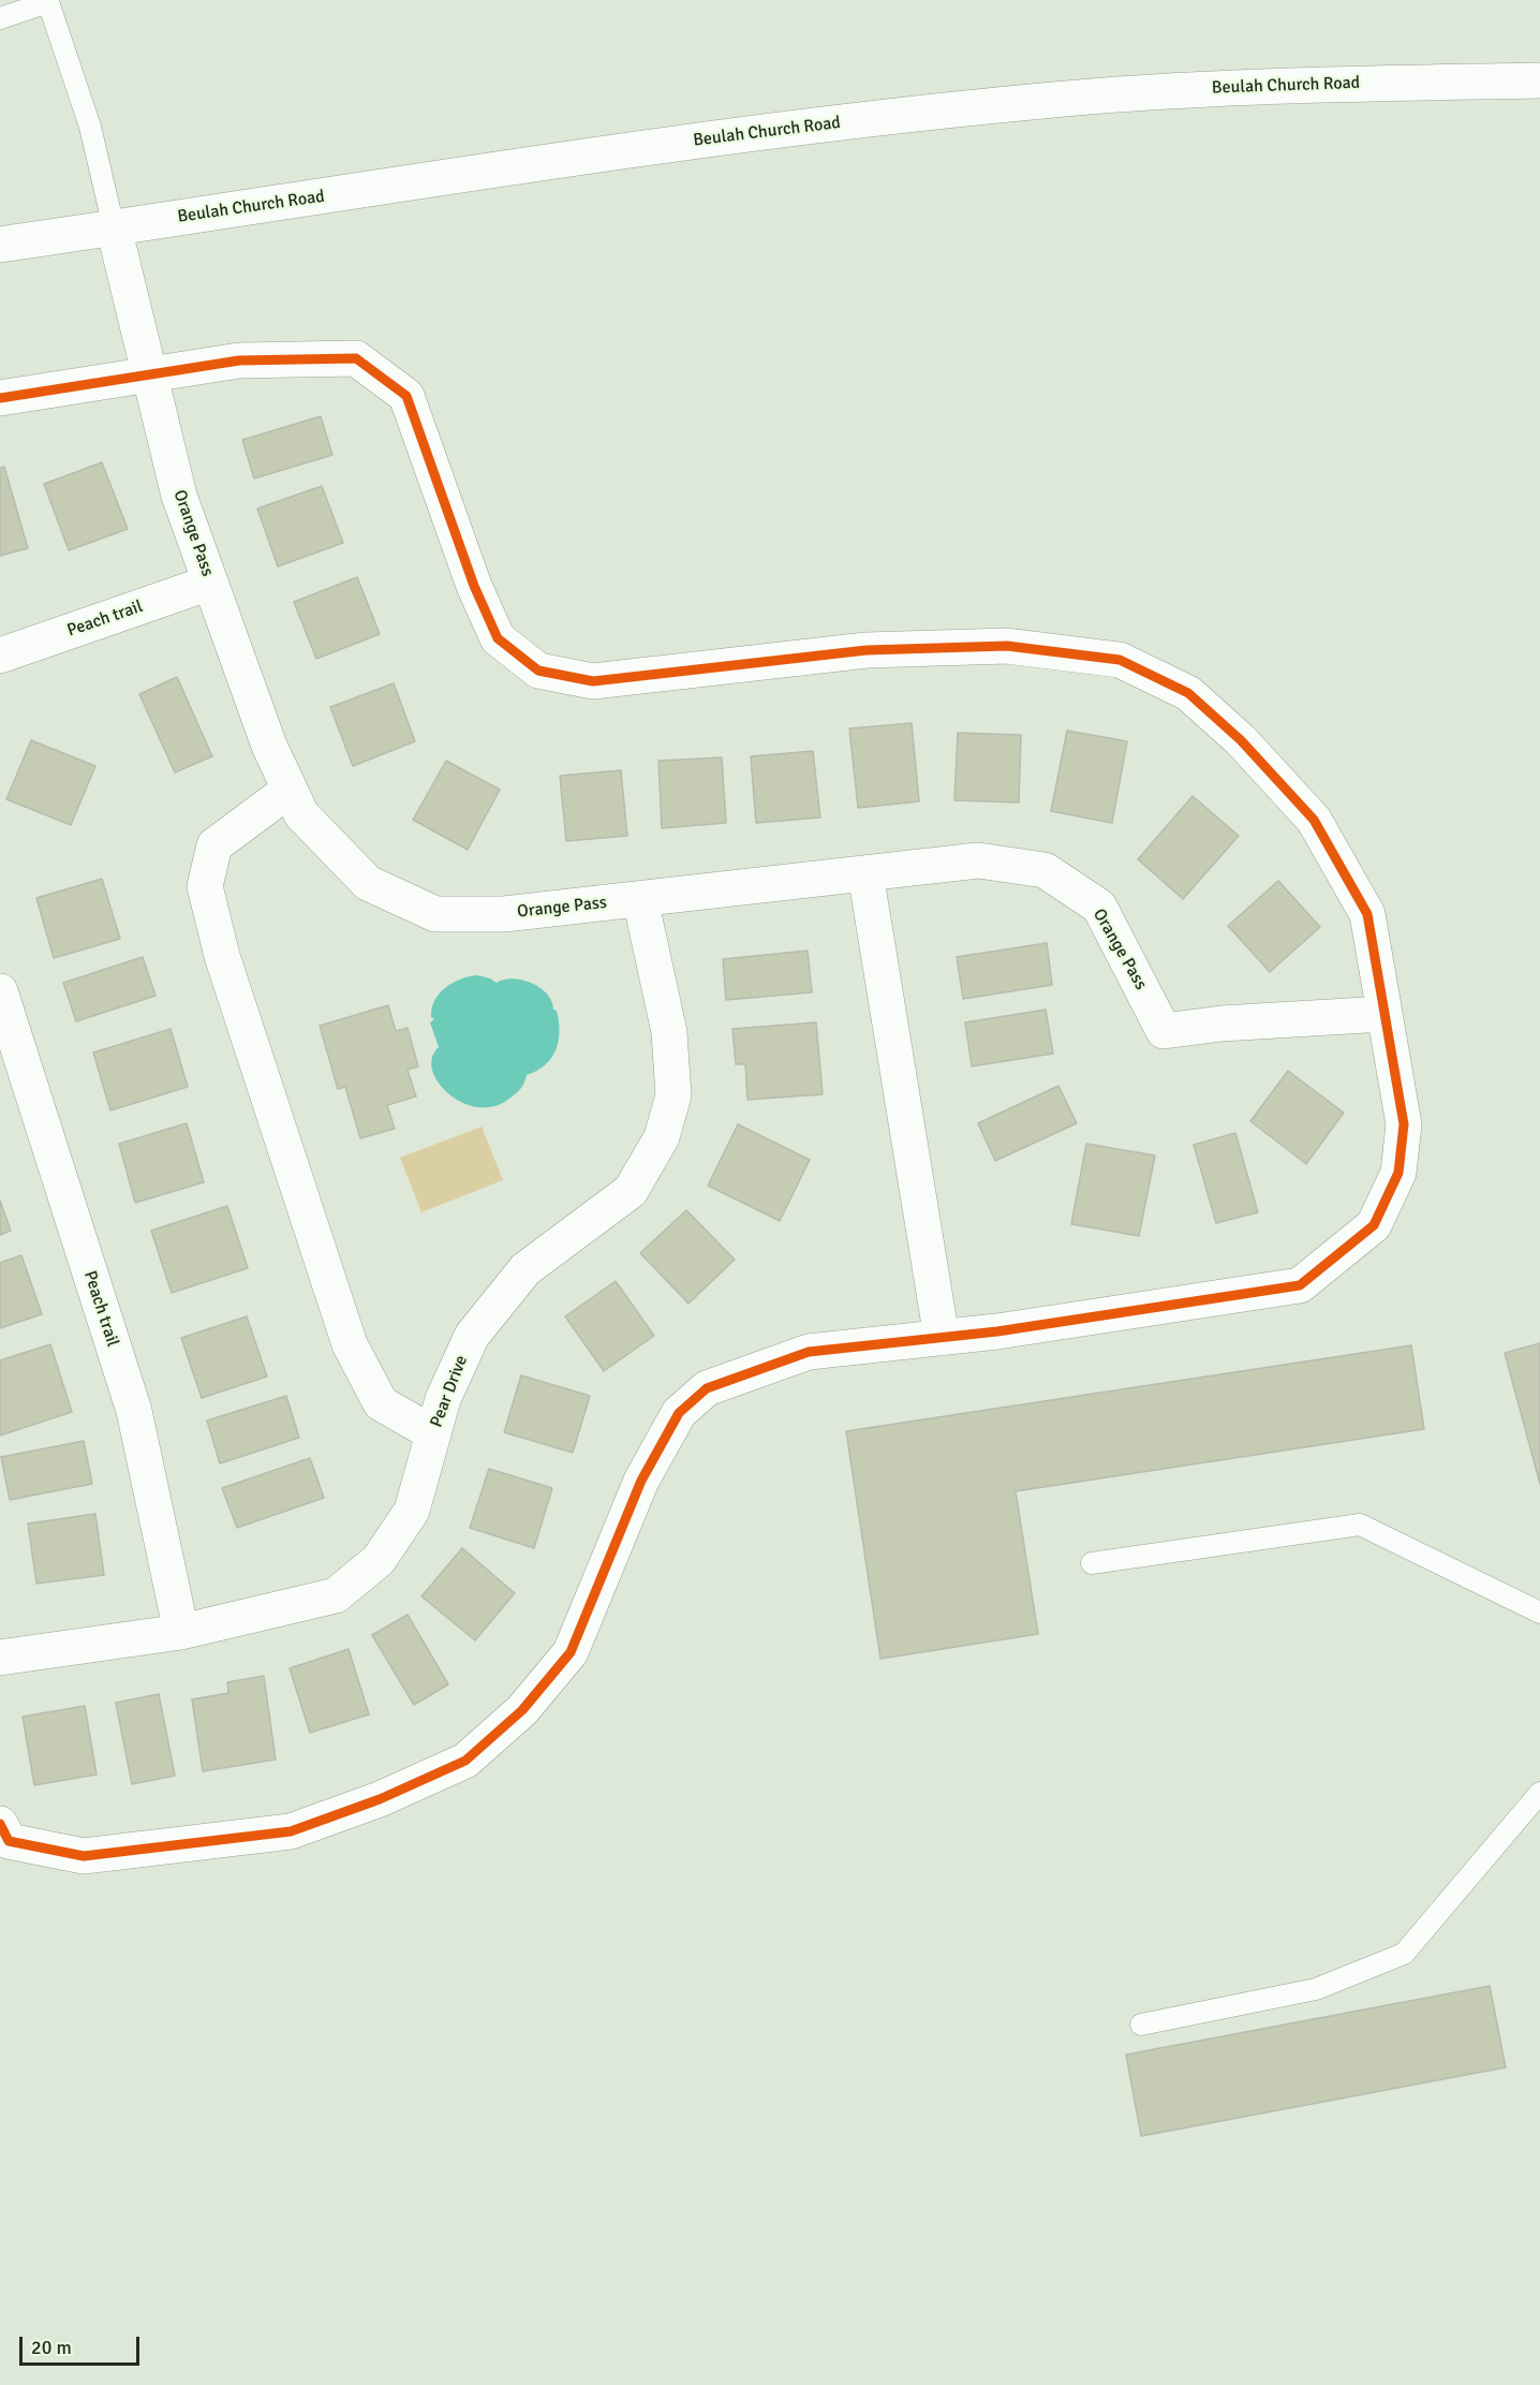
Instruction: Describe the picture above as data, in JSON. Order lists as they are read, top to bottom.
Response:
{
  "streets": {
    "street": [
      "Beulah Church Road",
      "Orange Pass",
      "Peach trail",
      "Pear Drive"
    ]
  },
  "crossings": [
    ["Beulah Church Road", "Orange Pass"],
    ["Orange Pass", "Peach trail"],
    ["Orange Pass", "Pear Drive"],
    ["Peach trail", "Pear Drive"]
  ],
  "scale_bar": "20 m"
}
